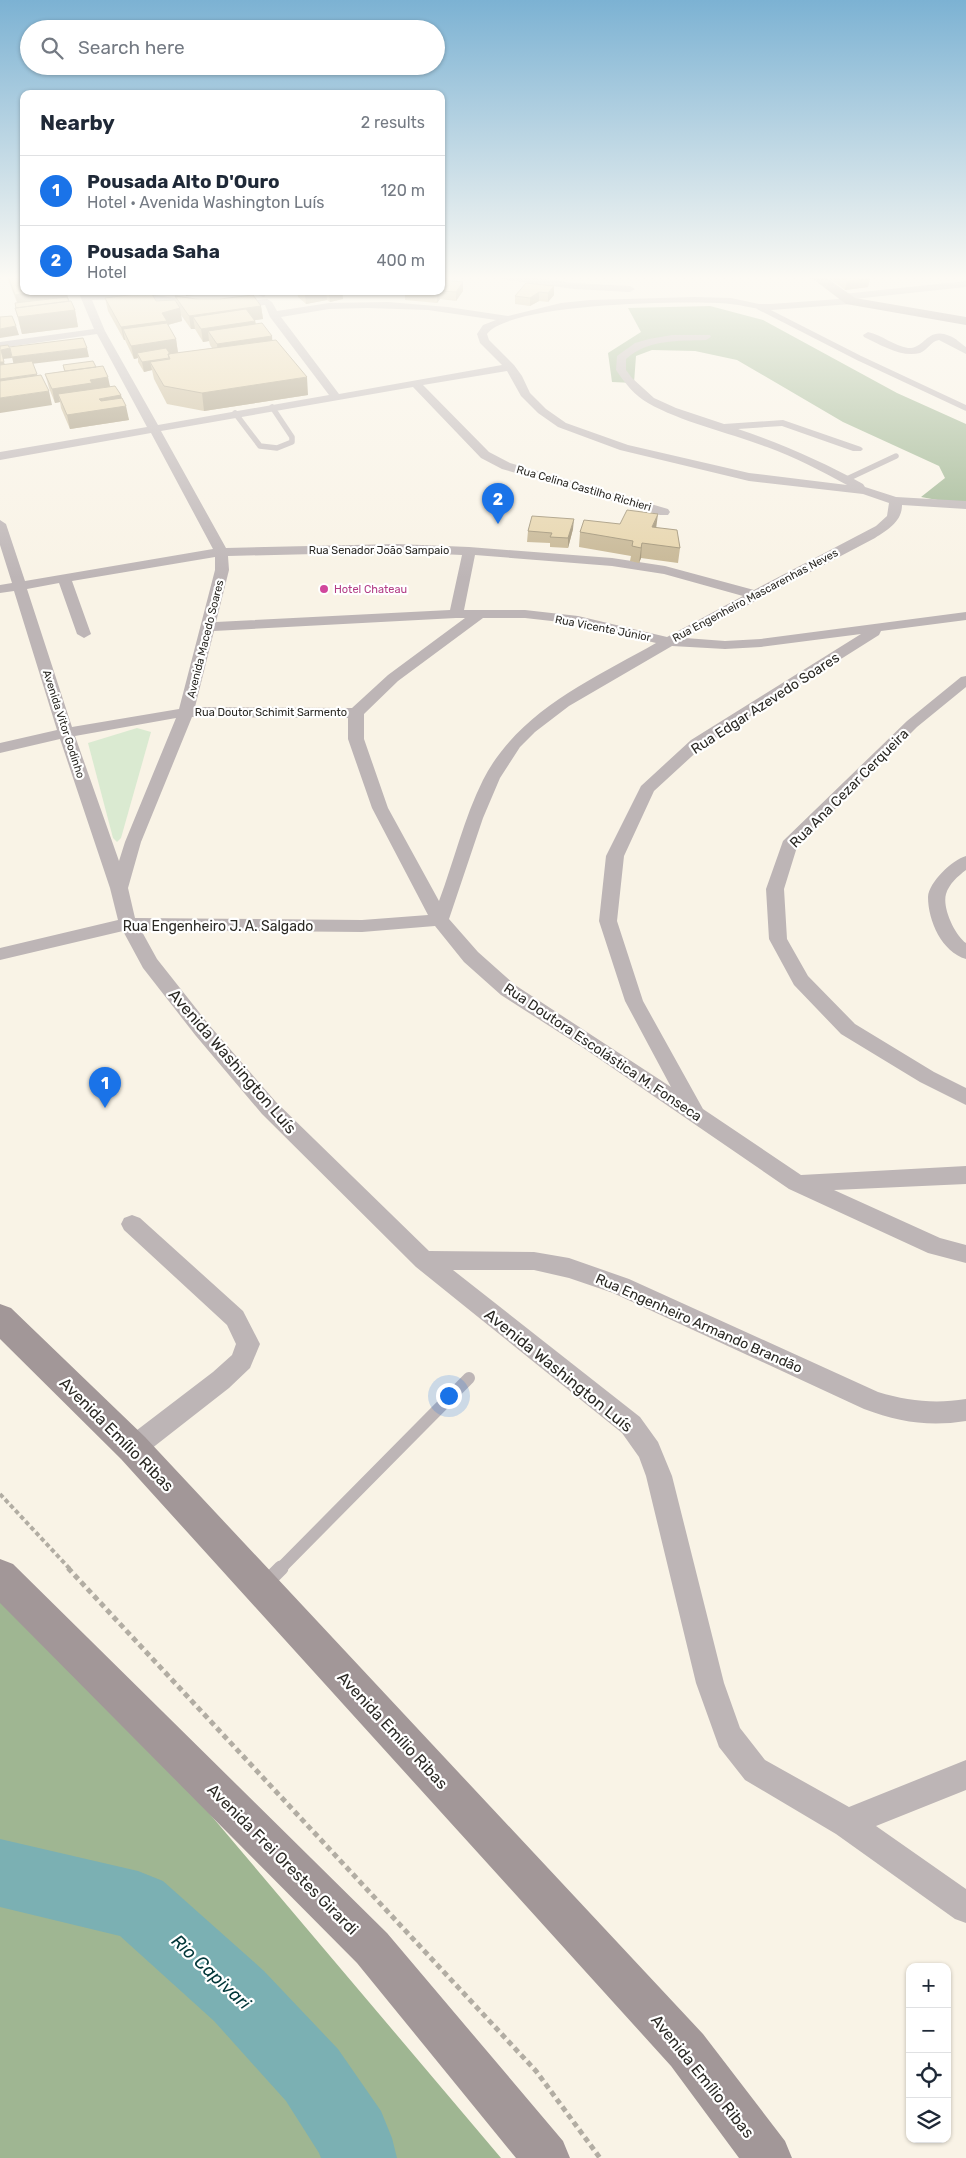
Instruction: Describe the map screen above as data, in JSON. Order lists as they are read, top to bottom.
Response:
{
  "streets": {
    "street": [
      "Rua Celina Castilho Richieri",
      "Rua Senador João Sampaio",
      "Rua Engenheiro Mascarenhas Neves",
      "Rua Vicente Júnior",
      "Avenida Macedo Soares",
      "Rua Edgar Azevedo Soares",
      "Rua Doutor Schimit Sarmento",
      "Avenida Vitor Godinho",
      "Rua Ana Cezar Cerqueira",
      "Rua Engenheiro J. A. Salgado",
      "Rua Doutora Escolástica M. Fonseca",
      "Avenida Washington Luís",
      "Rua Engenheiro Armando Brandão",
      "Avenida Emílio Ribas",
      "Avenida Frei Orestes Girardi"
    ]
  },
  "crossings": [
    ["Rua Senador João Sampaio", "Rua Engenheiro Mascarenhas Neves"],
    ["Rua Senador João Sampaio", "Avenida Macedo Soares"],
    ["Rua Senador João Sampaio", "Avenida Vitor Godinho"],
    ["Rua Engenheiro Mascarenhas Neves", "Rua Vicente Júnior"],
    ["Rua Engenheiro Mascarenhas Neves", "Rua Engenheiro J. A. Salgado"],
    ["Rua Engenheiro Mascarenhas Neves", "Rua Doutora Escolástica M. Fonseca"],
    ["Rua Vicente Júnior", "Avenida Macedo Soares"],
    ["Rua Vicente Júnior", "Rua Edgar Azevedo Soares"],
    ["Avenida Macedo Soares", "Rua Doutor Schimit Sarmento"],
    ["Avenida Macedo Soares", "Avenida Vitor Godinho"],
    ["Rua Edgar Azevedo Soares", "Rua Doutora Escolástica M. Fonseca"],
    ["Rua Doutor Schimit Sarmento", "Avenida Vitor Godinho"],
    ["Rua Doutor Schimit Sarmento", "Rua Doutora Escolástica M. Fonseca"],
    ["Avenida Vitor Godinho", "Rua Engenheiro J. A. Salgado"],
    ["Avenida Vitor Godinho", "Avenida Washington Luís"],
    ["Rua Engenheiro J. A. Salgado", "Rua Doutora Escolástica M. Fonseca"],
    ["Rua Engenheiro J. A. Salgado", "Avenida Washington Luís"],
    ["Avenida Washington Luís", "Rua Engenheiro Armando Brandão"]
  ],
  "water": ["Rio Capivari"],
  "places": ["Hotel Chateau"],
  "page": {
    "search": "Search here",
    "heading": ["Nearby", "2 results"],
    "list": [
      {
        "mark": "1",
        "name": "Pousada Alto D'Ouro",
        "note": "Hotel · Avenida Washington Luís",
        "value": "120 m"
      },
      {
        "mark": "2",
        "name": "Pousada Saha",
        "note": "Hotel",
        "value": "400 m"
      }
    ],
    "pins": ["2", "1"],
    "map_buttons": ["+", "−"]
  }
}
